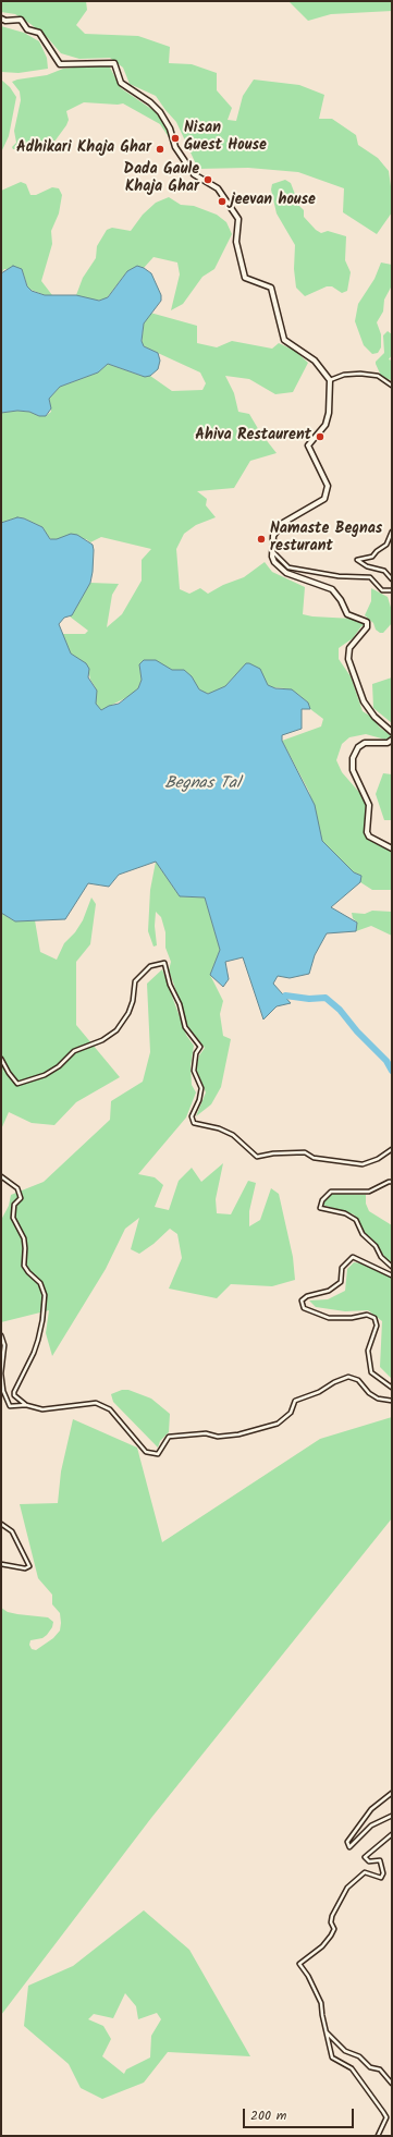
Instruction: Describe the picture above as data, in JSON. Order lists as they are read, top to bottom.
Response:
{
  "water": ["Begnas Tal"],
  "places": [
    "Nisan Guest House",
    "Adhikari Khaja Ghar",
    "Dada Gaule Khaja Ghar",
    "jeevan house",
    "Ahiva Restaurent",
    "Namaste Begnas resturant"
  ],
  "scale_bar": "200 m"
}
